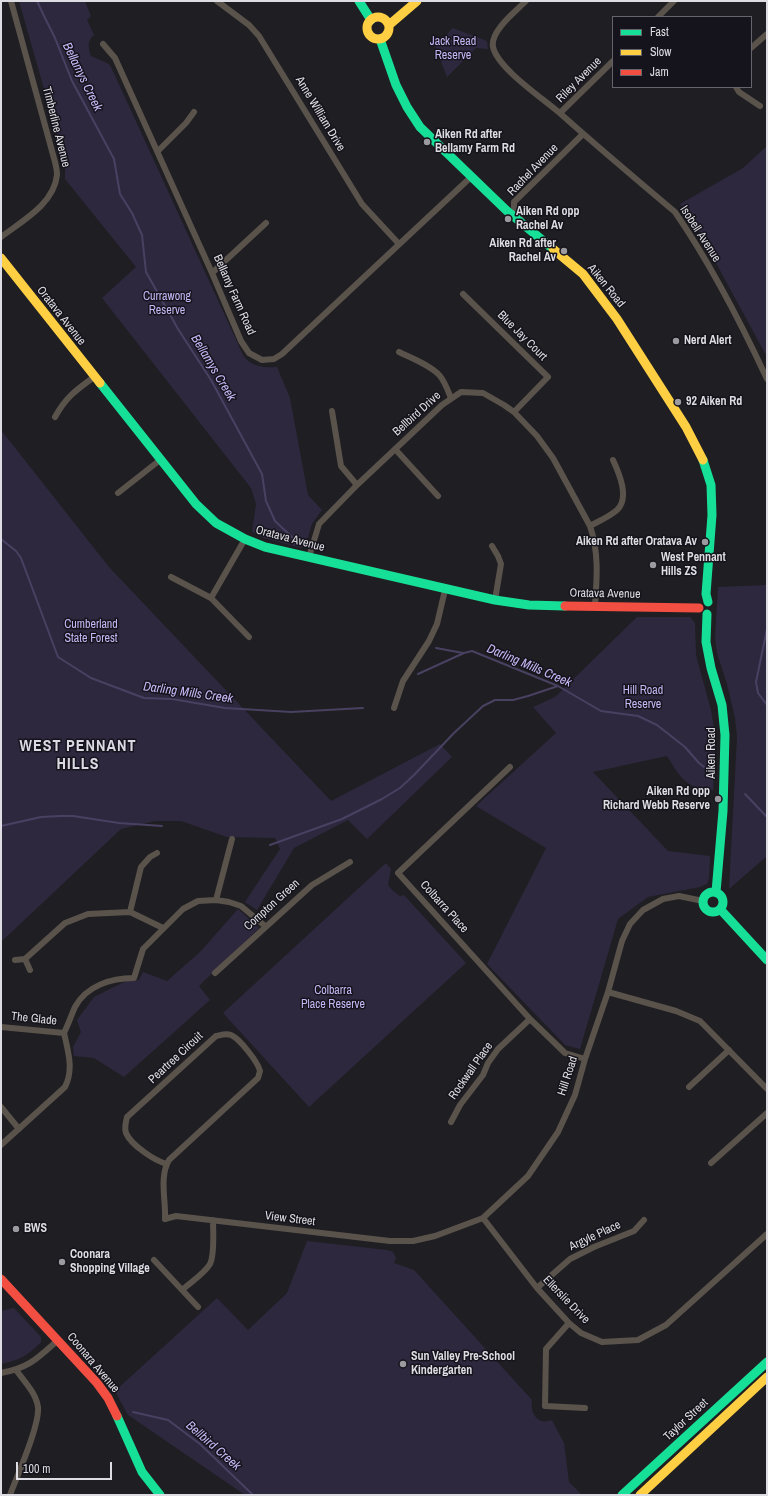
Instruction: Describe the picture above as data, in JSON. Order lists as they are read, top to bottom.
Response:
{
  "streets": {
    "street": [
      "Riley Avenue",
      "Anne William Drive",
      "Timberline Avenue",
      "Rachel Avenue",
      "Isobell Avenue",
      "Aiken Road",
      "Bellamy Farm Road",
      "Oratava Avenue",
      "Blue Jay Court",
      "Bellbird Drive",
      "Compton Green",
      "Colbarra Place",
      "The Glade",
      "Peartree Circuit",
      "Rockwall Place",
      "Hill Road",
      "View Street",
      "Argyle Place",
      "Ellerslie Drive",
      "Coonara Avenue",
      "Taylor Street"
    ]
  },
  "crossings": [
    ["Riley Avenue", "Isobell Avenue"],
    ["Anne William Drive", "Bellamy Farm Road"],
    ["Rachel Avenue", "Isobell Avenue"],
    ["Rachel Avenue", "Aiken Road"],
    ["Aiken Road", "Bellamy Farm Road"],
    ["Aiken Road", "Oratava Avenue"],
    ["Aiken Road", "Hill Road"],
    ["Oratava Avenue", "Bellbird Drive"],
    ["Blue Jay Court", "Bellbird Drive"],
    ["Colbarra Place", "Rockwall Place"],
    ["Colbarra Place", "Hill Road"],
    ["Peartree Circuit", "View Street"],
    ["Hill Road", "View Street"],
    ["Hill Road", "Ellerslie Drive"],
    ["Argyle Place", "Ellerslie Drive"]
  ],
  "districts": ["WEST PENNANT HILLS"],
  "water": ["Bellamys Creek", "Darling Mills Creek", "Bellbird Creek"],
  "parks": [
    "Jack Read Reserve",
    "Currawong Reserve",
    "Cumberland State Forest",
    "Hill Road Reserve",
    "Colbarra Place Reserve"
  ],
  "places": [
    "Aiken Rd after Bellamy Farm Rd",
    "Aiken Rd opp Rachel Av",
    "Aiken Rd after Rachel Av",
    "Nerd Alert",
    "92 Aiken Rd",
    "Aiken Rd after Oratava Av",
    "West Pennant Hills ZS",
    "Aiken Rd opp Richard Webb Reserve",
    "BWS",
    "Coonara Shopping Village",
    "Sun Valley Pre-School Kindergarten"
  ],
  "legend": ["Fast", "Slow", "Jam"],
  "scale_bar": "100 m"
}
